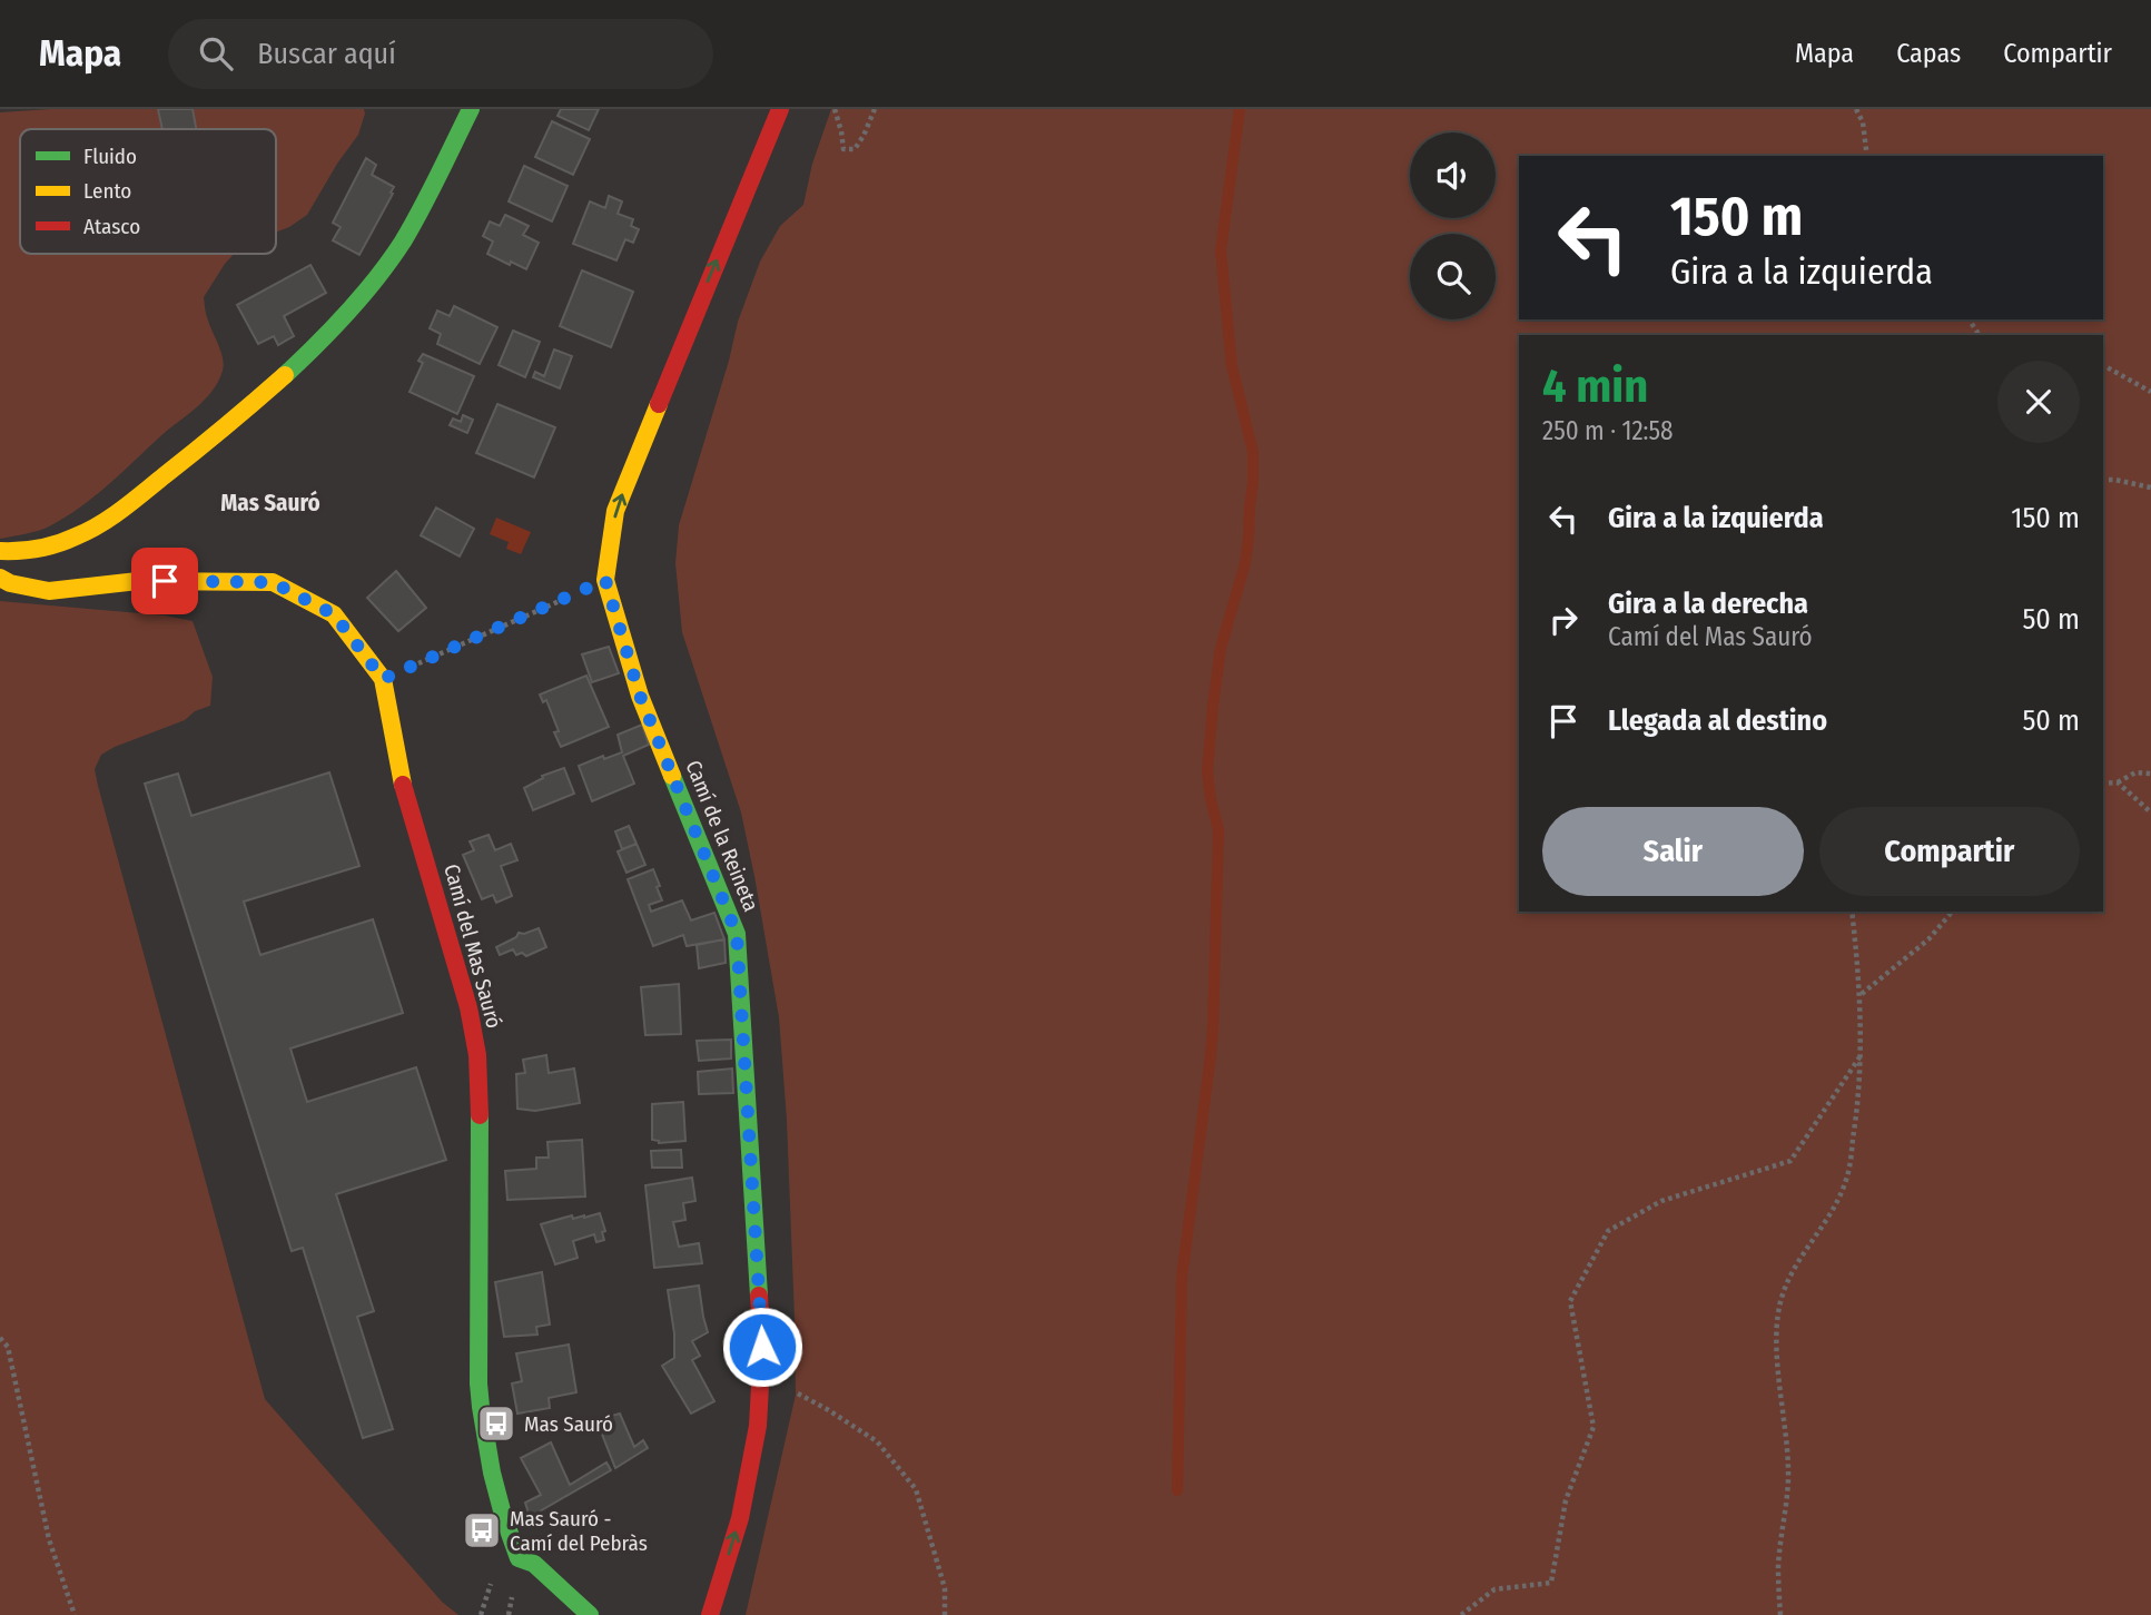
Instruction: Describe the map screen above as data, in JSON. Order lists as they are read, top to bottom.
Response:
{
  "streets": {
    "street": ["Camí de la Reineta", "Camí del Mas Sauró"]
  },
  "one_way": ["Camí de la Reineta"],
  "districts": ["Mas Sauró"],
  "places": {
    "bus stop": ["Mas Sauró", "Mas Sauró - Camí del Pebràs"]
  },
  "legend": ["Fluido", "Lento", "Atasco"],
  "page": {
    "header": "Mapa",
    "search": "Buscar aquí",
    "nav": ["Mapa", "Capas", "Compartir"],
    "turn": ["150 m", "Gira a la izquierda"],
    "heading": ["4 min", "250 m · 12:58"],
    "list": [
      {
        "name": "Gira a la izquierda",
        "value": "150 m"
      },
      {
        "name": "Gira a la derecha",
        "note": "Camí del Mas Sauró",
        "value": "50 m"
      },
      {
        "name": "Llegada al destino",
        "value": "50 m"
      }
    ],
    "buttons": ["Salir", "Compartir"]
  }
}
